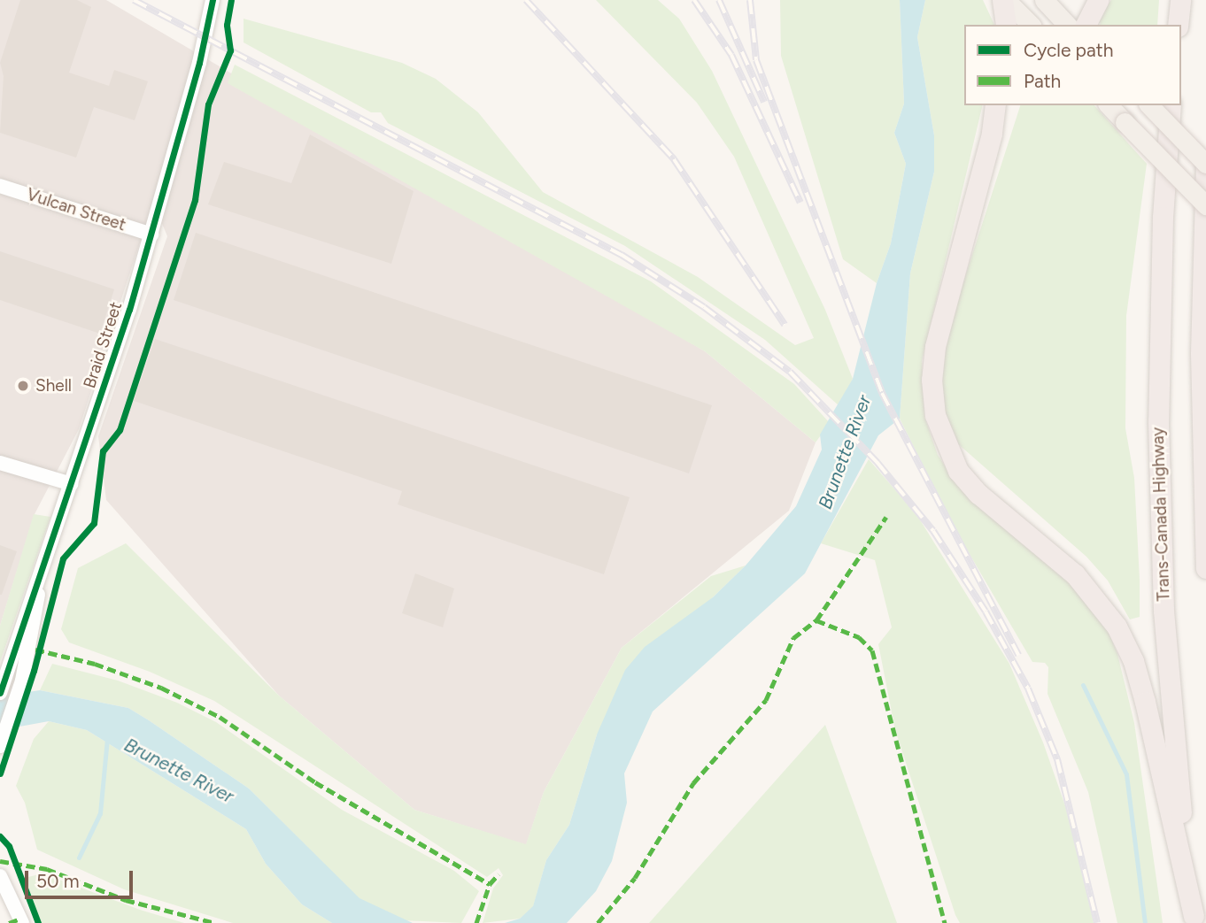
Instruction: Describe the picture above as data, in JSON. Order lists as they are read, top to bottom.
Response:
{
  "streets": {
    "highway": ["Trans-Canada Highway"],
    "street": ["Vulcan Street", "Braid Street"]
  },
  "crossings": [
    ["Vulcan Street", "Braid Street"]
  ],
  "water": ["Brunette River"],
  "places": ["Shell"],
  "legend": ["Cycle path", "Path"],
  "scale_bar": "50 m"
}
